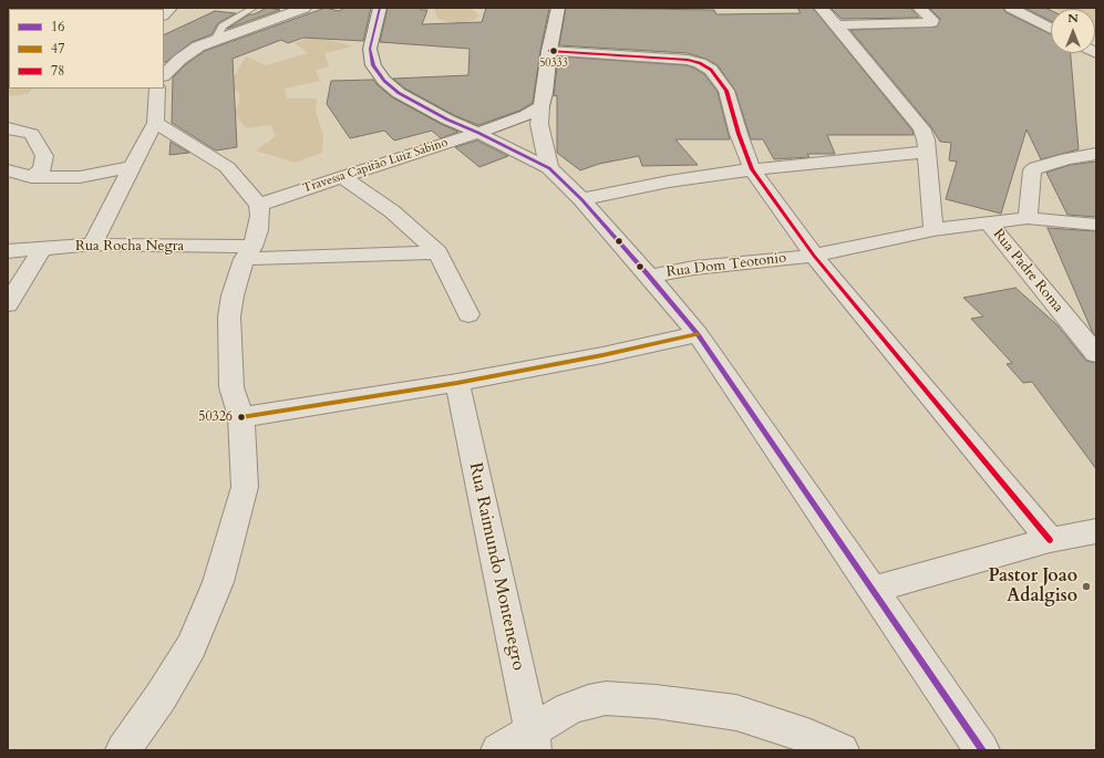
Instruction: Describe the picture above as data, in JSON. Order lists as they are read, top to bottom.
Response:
{
  "streets": {
    "street": [
      "Travessa Capitão Luiz Sabino",
      "Rua Rocha Negra",
      "Rua Dom Teotonio",
      "Rua Padre Roma",
      "Rua Raimundo Montenegro"
    ]
  },
  "crossings": [
    ["Rua Dom Teotonio", "Rua Padre Roma"]
  ],
  "places": ["50333", "50326", "Pastor Joao Adalgiso"],
  "lines": ["transit line 16", "transit line 78", "transit line 47"],
  "legend": ["16", "47", "78"],
  "north": "top"
}
